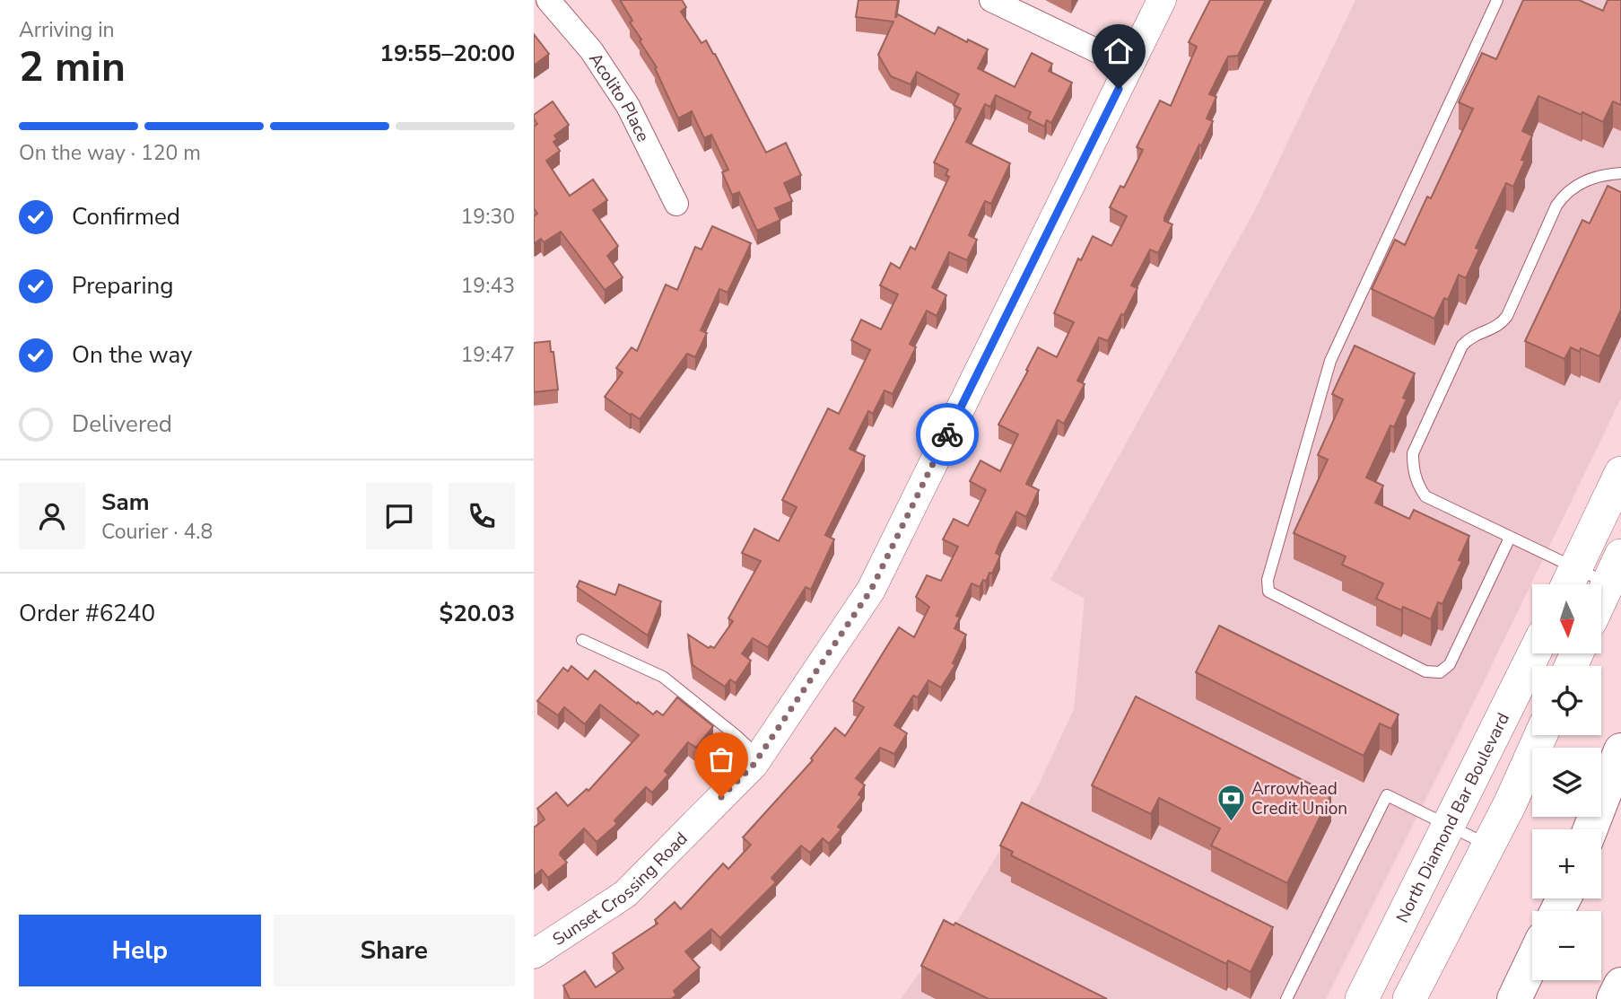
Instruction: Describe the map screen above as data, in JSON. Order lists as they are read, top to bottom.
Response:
{
  "streets": {
    "main road": ["North Diamond Bar Boulevard"],
    "street": ["Acolito Place", "Sunset Crossing Road"]
  },
  "places": {
    "bank": ["Arrowhead Credit Union"]
  },
  "north": "bottom",
  "page": {
    "heading": ["2 min", "Arriving in", "19:55–20:00"],
    "panel": [
      "Sam",
      "Courier · 4.8",
      "Order #6240",
      "$20.03"
    ],
    "bar": "On the way · 120 m",
    "list": [
      ["Confirmed", "19:30"],
      ["Preparing", "19:43"],
      ["On the way", "19:47"],
      "Delivered"
    ],
    "map_buttons": ["+", "−"],
    "buttons": ["Help", "Share"]
  }
}
